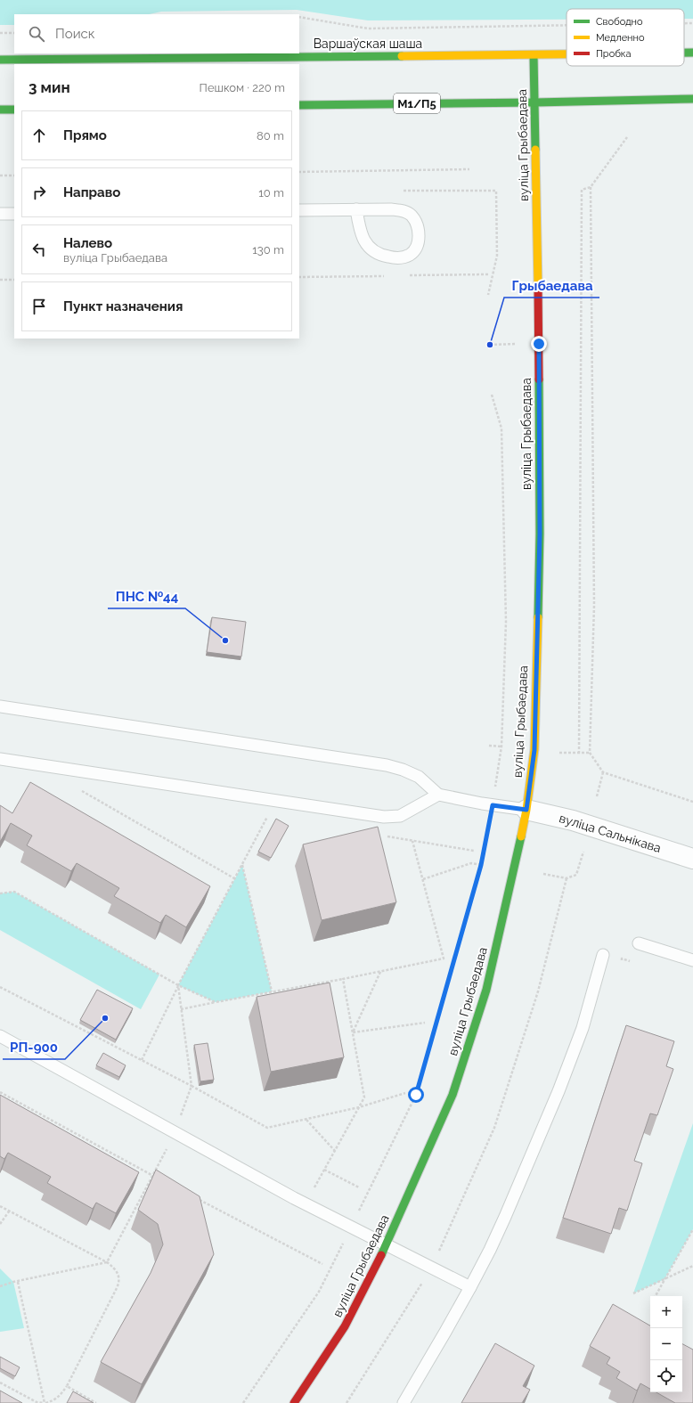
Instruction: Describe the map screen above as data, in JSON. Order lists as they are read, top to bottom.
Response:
{
  "streets": {
    "main road": ["Варшаўская шаша", "М1/П5", "вуліца Грыбаедава"],
    "street": ["вуліца Сальнікава"]
  },
  "crossings": [
    ["Варшаўская шаша", "вуліца Грыбаедава"],
    ["М1/П5", "вуліца Грыбаедава"],
    ["вуліца Грыбаедава", "вуліца Сальнікава"]
  ],
  "places": ["Грыбаедава", "ПНС №44", "РП-900"],
  "legend": ["Свободно", "Медленно", "Пробка"],
  "page": {
    "search": "Поиск",
    "heading": ["3 мин", "Пешком · 220 m"],
    "list": [
      ["Прямо", "80 m"],
      ["Направо", "10 m"],
      ["Налево", "вуліца Грыбаедава", "130 m"],
      "Пункт назначения"
    ],
    "map_buttons": ["+", "−"]
  }
}
